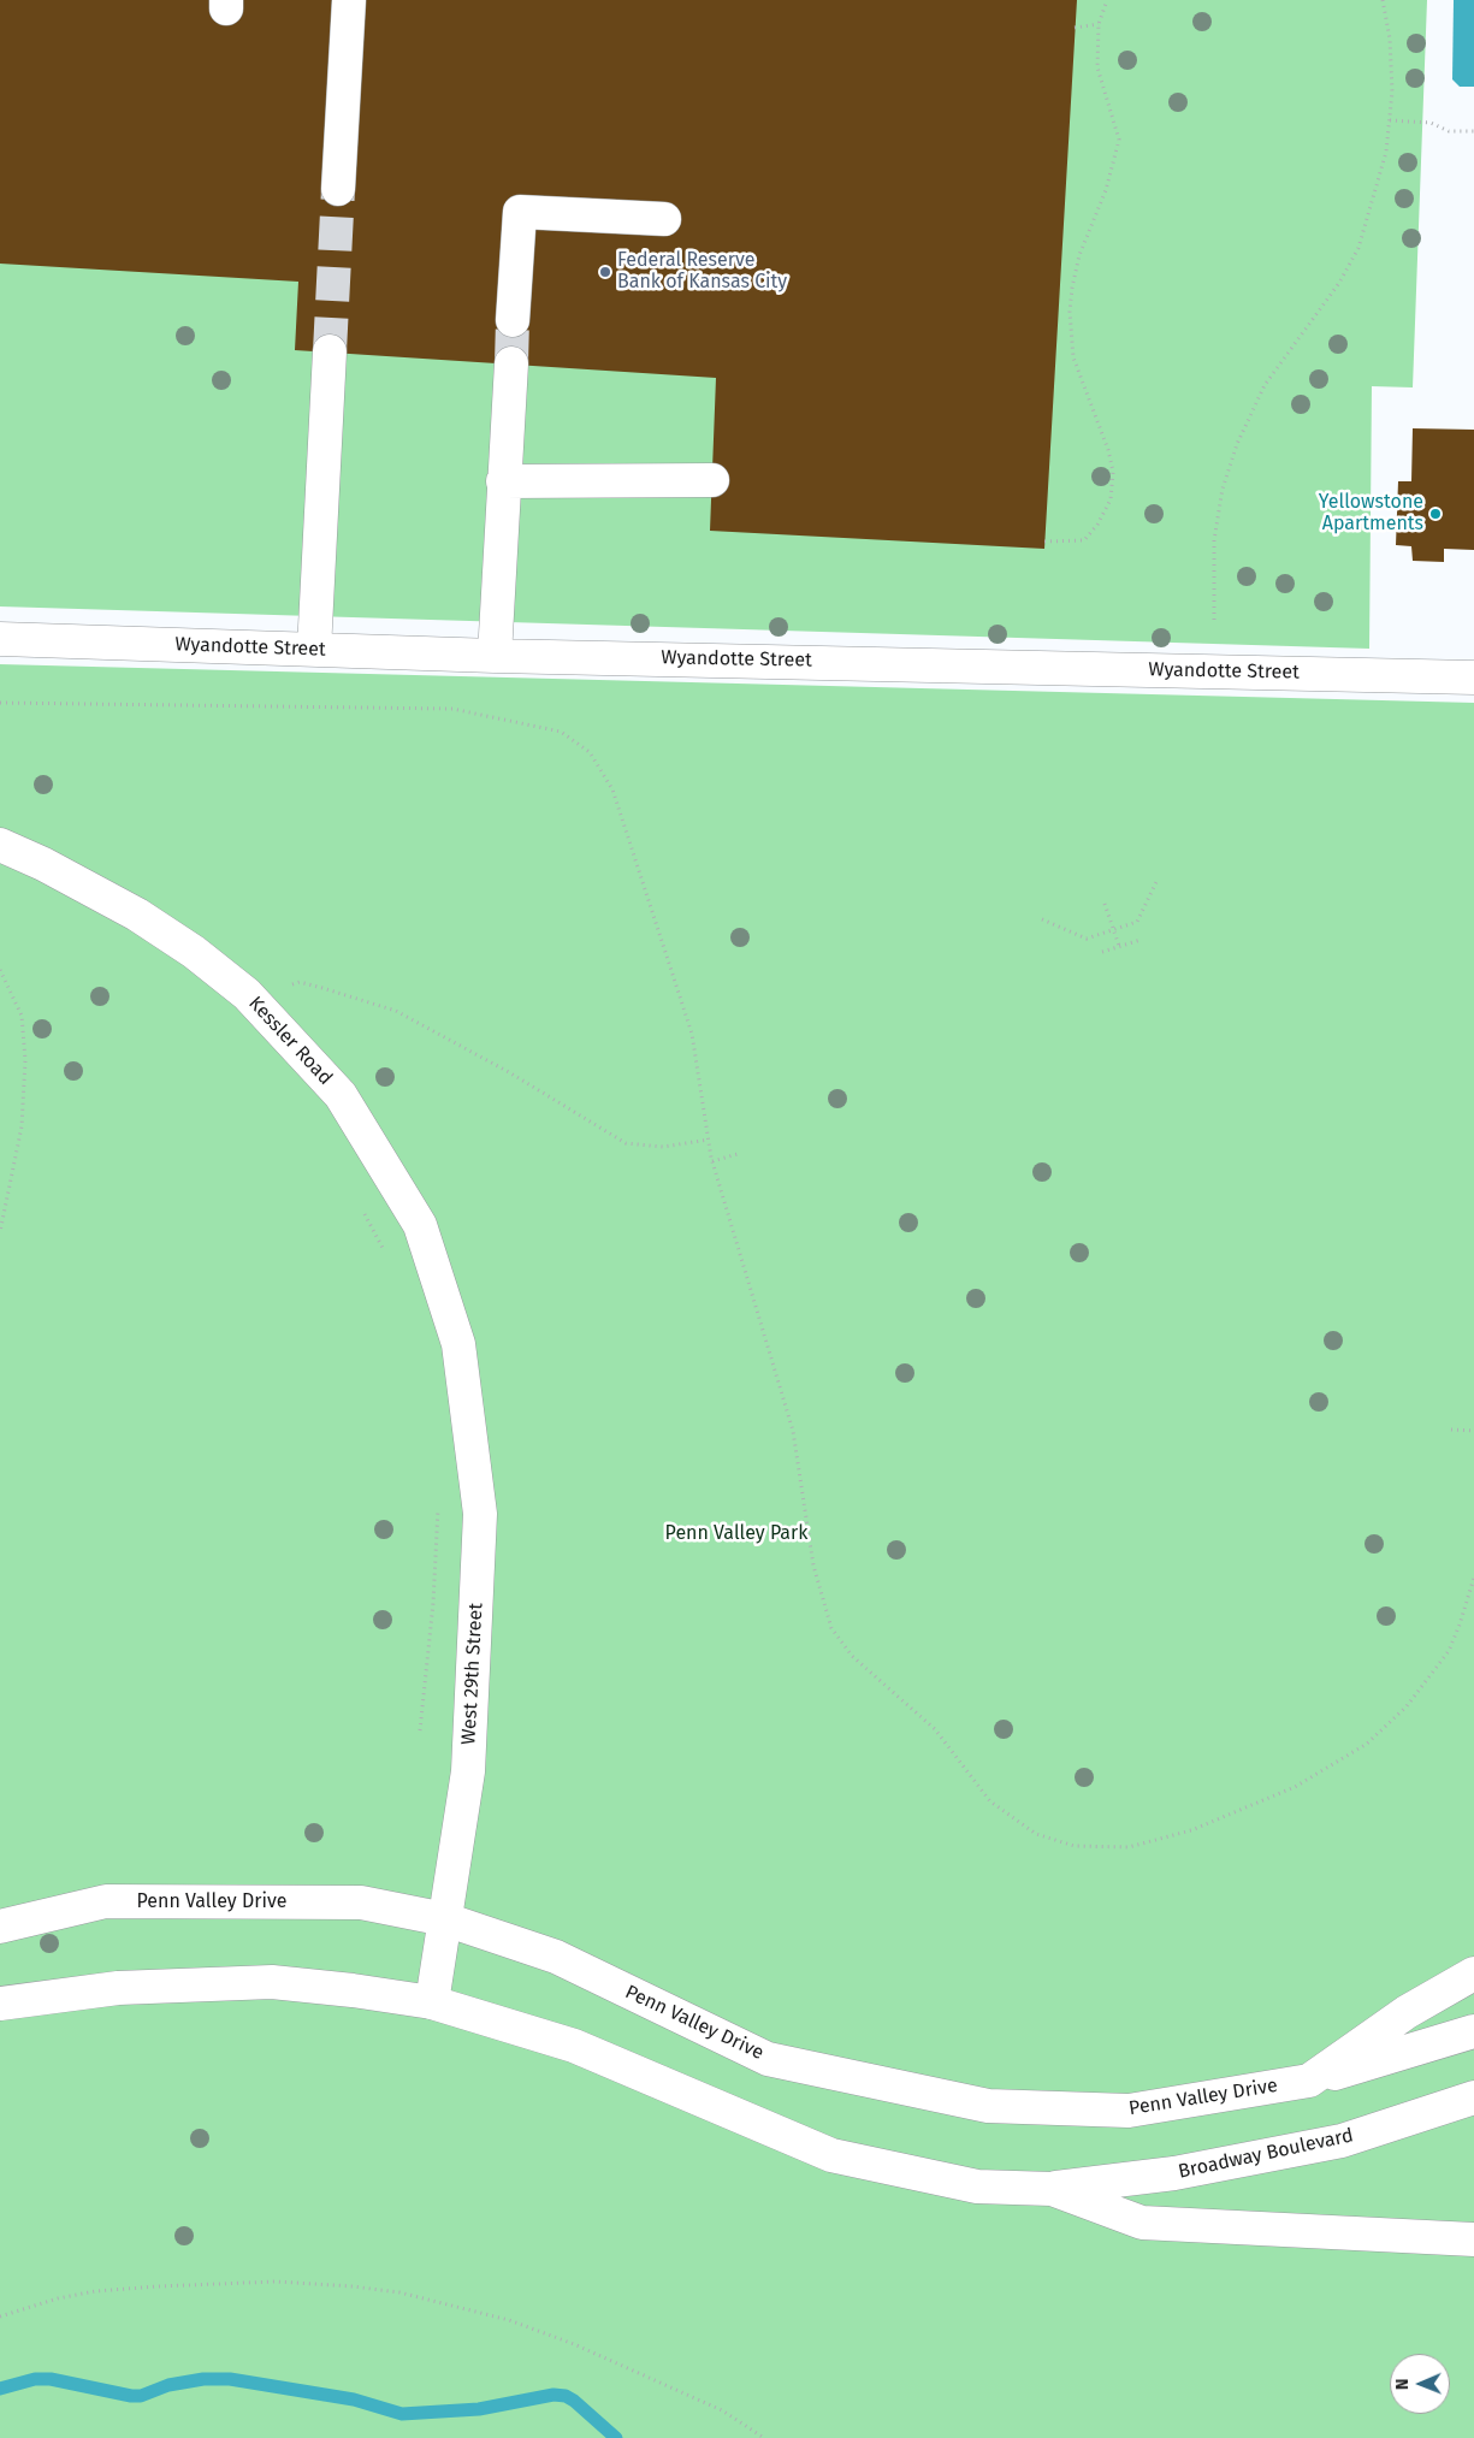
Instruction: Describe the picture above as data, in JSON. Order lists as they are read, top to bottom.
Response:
{
  "streets": {
    "main road": [
      "Wyandotte Street",
      "Kessler Road",
      "West 29th Street",
      "Penn Valley Drive",
      "Broadway Boulevard"
    ]
  },
  "crossings": [
    ["Kessler Road", "West 29th Street"],
    ["West 29th Street", "Penn Valley Drive"]
  ],
  "parks": ["Penn Valley Park"],
  "places": ["Federal Reserve Bank of Kansas City", "Yellowstone Apartments"],
  "north": "left"
}
